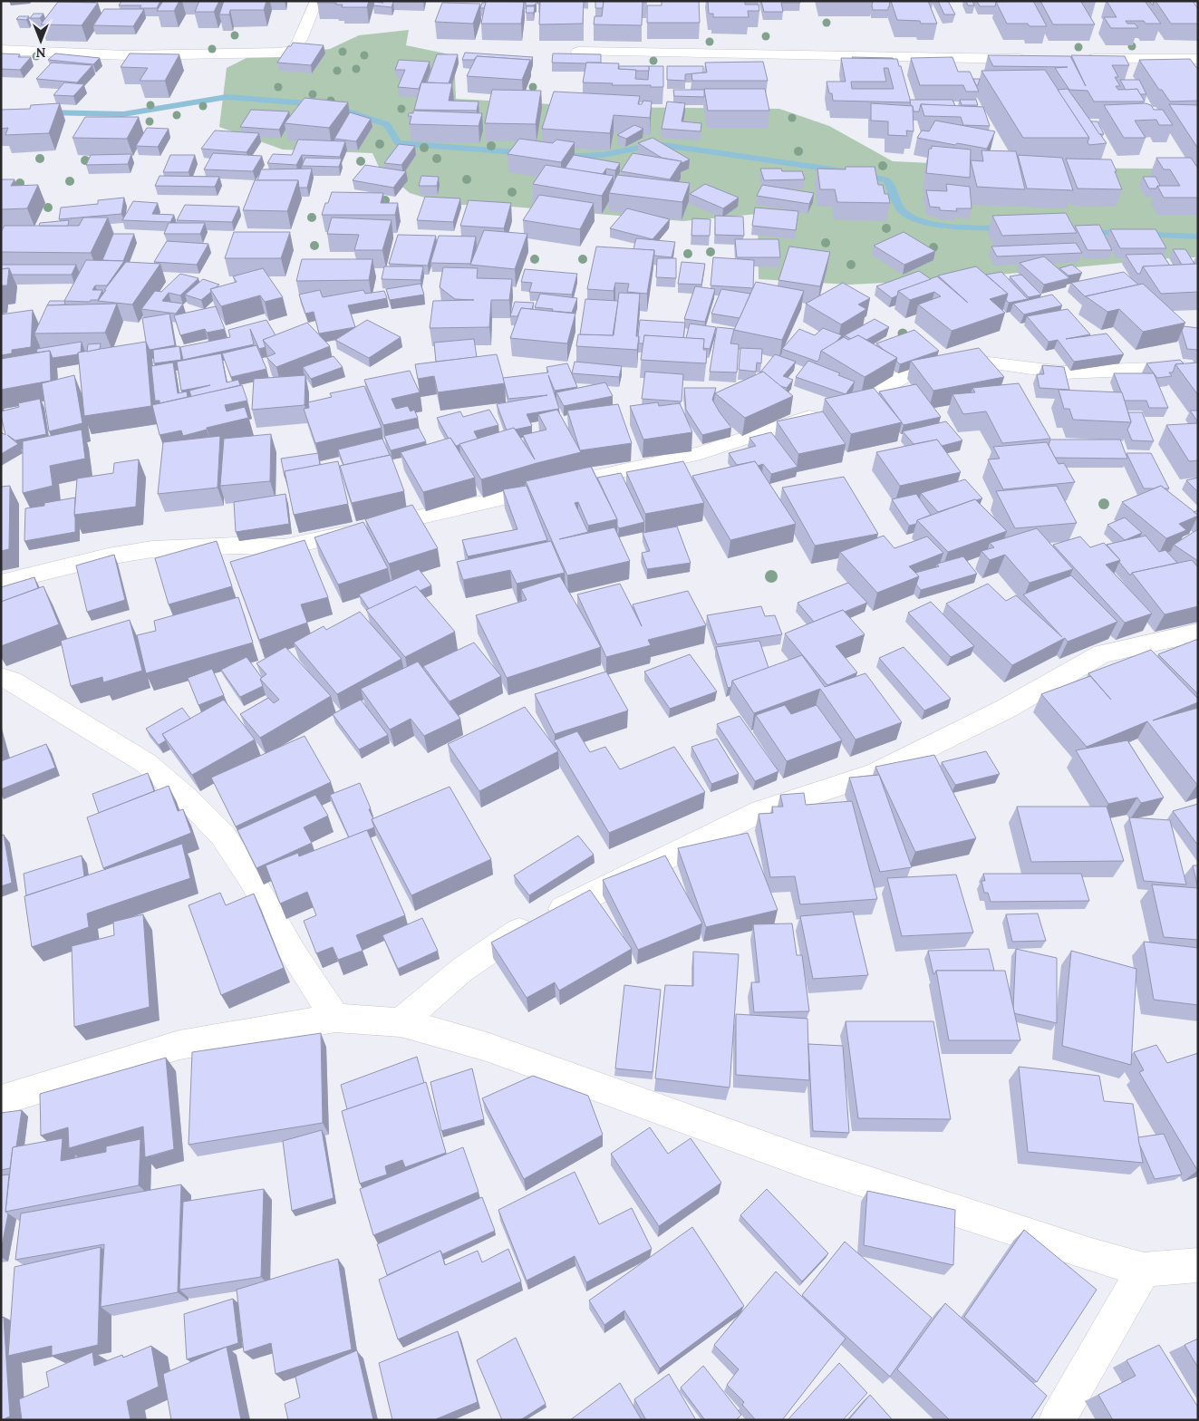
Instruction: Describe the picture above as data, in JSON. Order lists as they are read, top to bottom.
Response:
{
  "north": "bottom"
}
